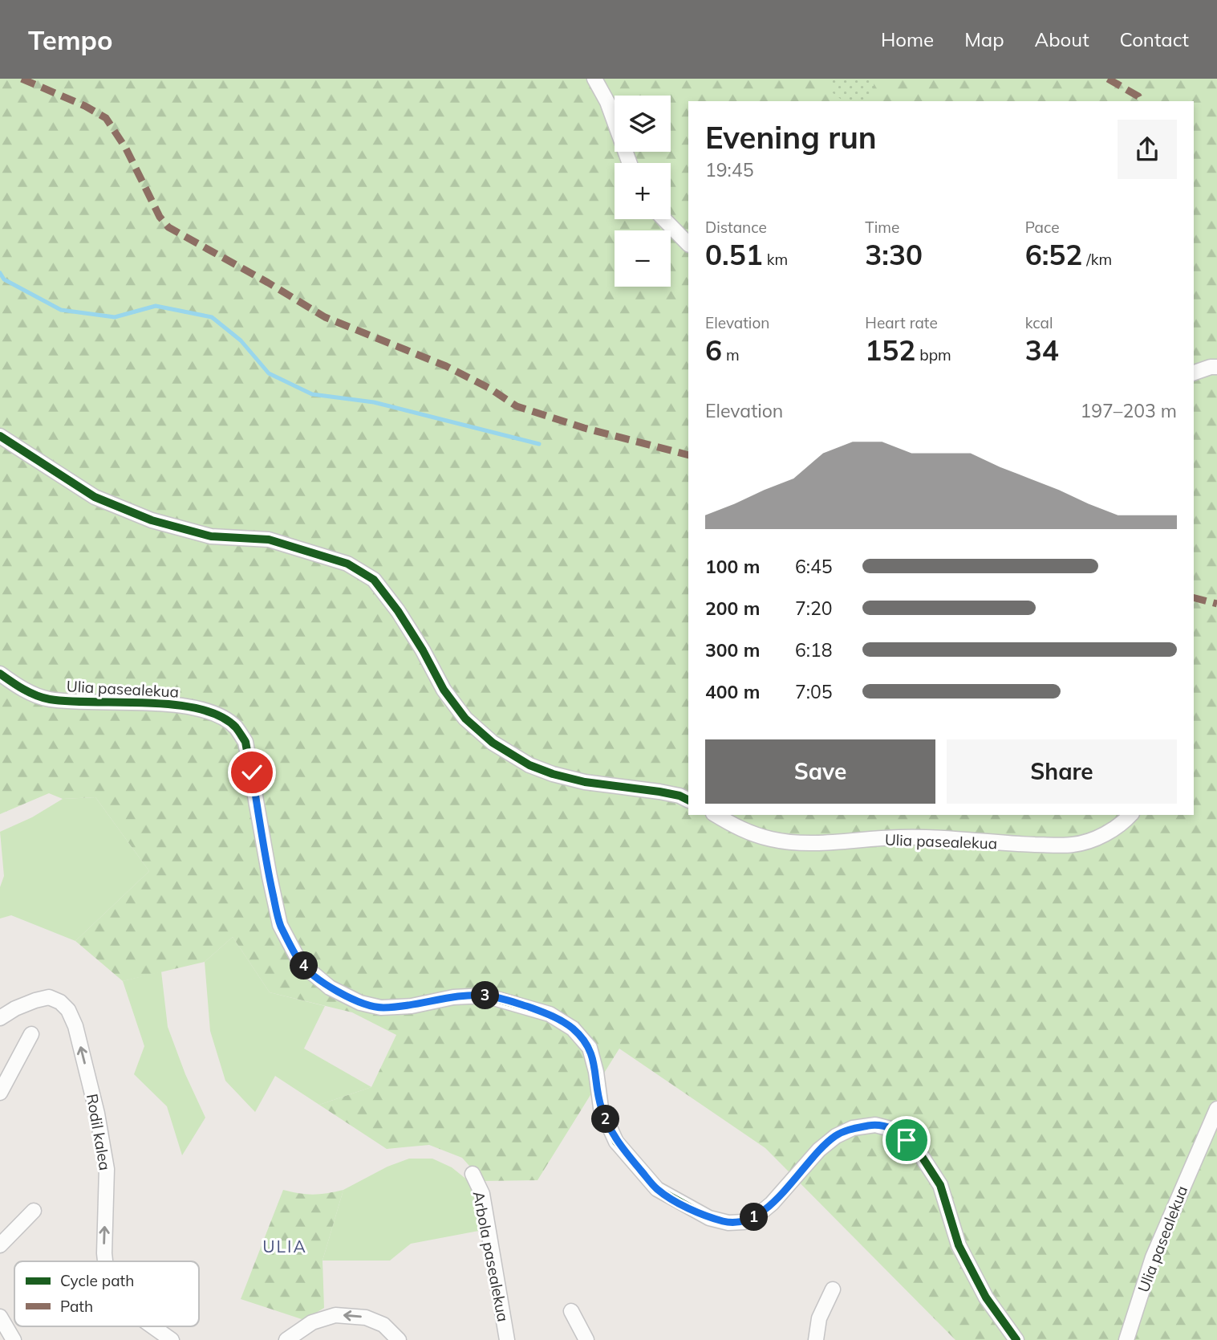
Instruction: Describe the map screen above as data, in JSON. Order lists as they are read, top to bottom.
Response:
{
  "streets": {
    "street": ["Ulia pasealekua", "Rodil kalea", "Arbola pasealekua"]
  },
  "districts": ["ULIA"],
  "legend": ["Cycle path", "Path"],
  "page": {
    "header": "Tempo",
    "nav": [
      "Home",
      "Map",
      "About",
      "Contact"
    ],
    "map_buttons": ["+", "−"],
    "heading": ["Evening run", "19:45"],
    "stats": [
      ["Distance", "0.51 km"],
      ["Time", "3:30"],
      ["Pace", "6:52 /km"],
      ["Elevation", "6 m"],
      ["Heart rate", "152 bpm"],
      ["kcal", "34"]
    ],
    "chart": ["Elevation", "197–203 m"],
    "list": [
      {
        "name": "100 m",
        "note": "6:45"
      },
      {
        "name": "200 m",
        "note": "7:20"
      },
      {
        "name": "300 m",
        "note": "6:18"
      },
      {
        "name": "400 m",
        "note": "7:05"
      }
    ],
    "buttons": ["Save", "Share"],
    "pins": [
      "4",
      "3",
      "2",
      "1"
    ]
  }
}
